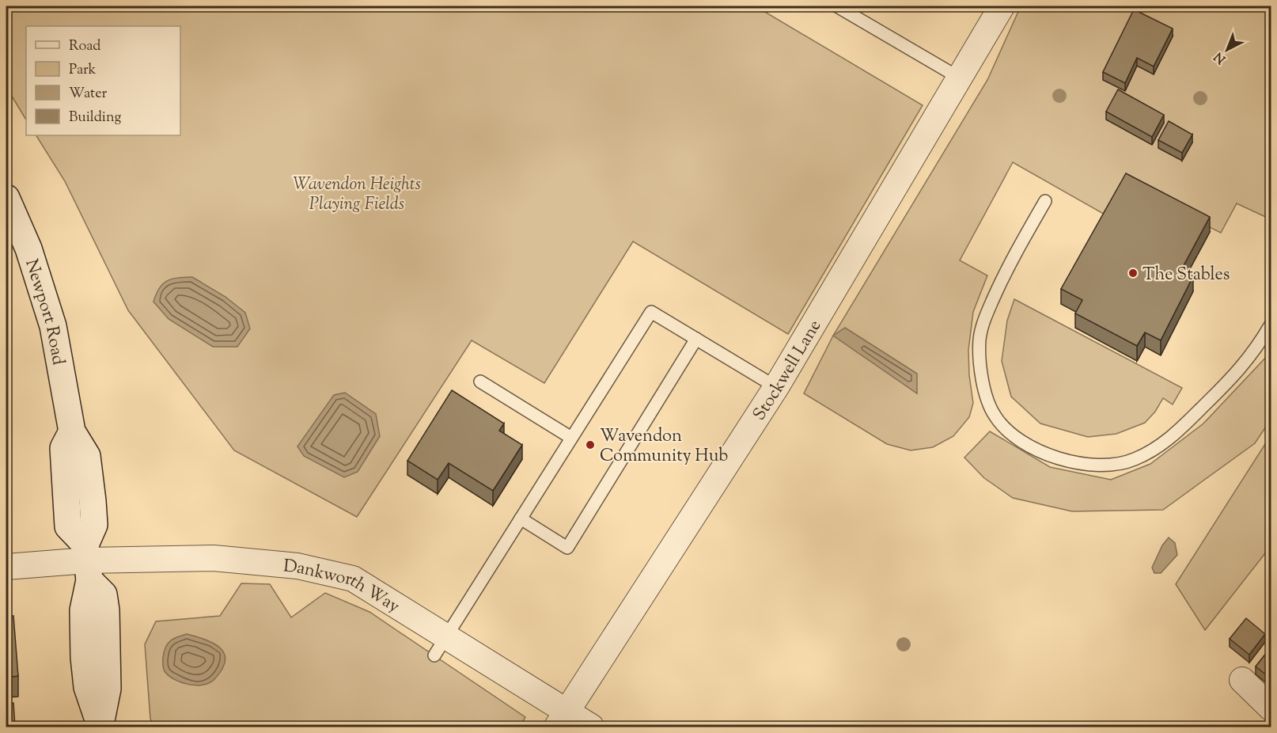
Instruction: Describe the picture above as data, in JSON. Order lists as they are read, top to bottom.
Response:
{
  "streets": {
    "street": ["Newport Road", "Stockwell Lane", "Dankworth Way"]
  },
  "crossings": [
    ["Newport Road", "Dankworth Way"],
    ["Stockwell Lane", "Dankworth Way"]
  ],
  "parks": ["Wavendon Heights Playing Fields"],
  "places": ["The Stables", "Wavendon Community Hub"],
  "legend": [
    "Road",
    "Park",
    "Water",
    "Building"
  ],
  "north": "bottom left"
}
